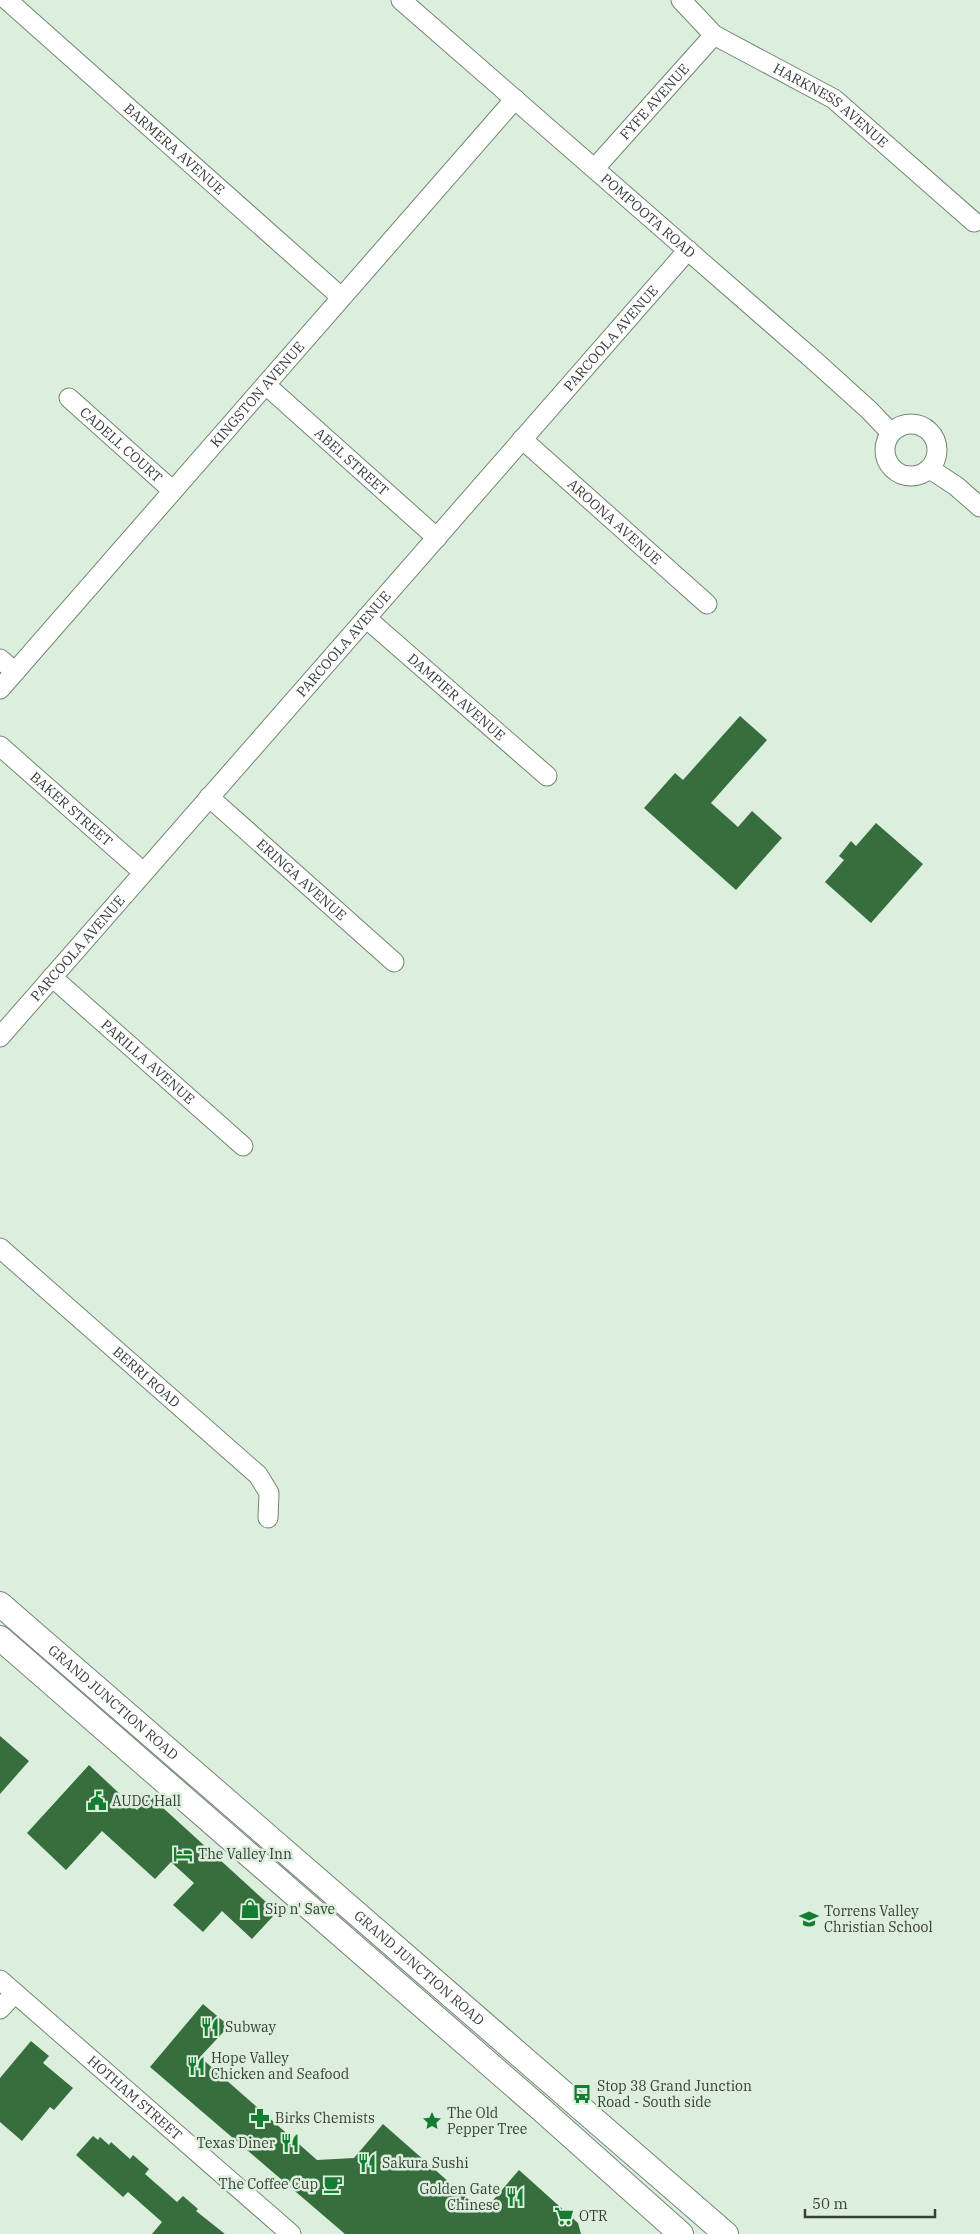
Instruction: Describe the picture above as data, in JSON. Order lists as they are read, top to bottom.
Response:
{
  "streets": {
    "main road": ["GRAND JUNCTION ROAD"],
    "street": [
      "FYFE AVENUE",
      "HARKNESS AVENUE",
      "BARMERA AVENUE",
      "POMPOOTA ROAD",
      "PARCOOLA AVENUE",
      "KINGSTON AVENUE",
      "CADELL COURT",
      "ABEL STREET",
      "AROONA AVENUE",
      "DAMPIER AVENUE",
      "BAKER STREET",
      "ERINGA AVENUE",
      "PARILLA AVENUE",
      "BERRI ROAD",
      "HOTHAM STREET"
    ]
  },
  "crossings": [
    ["FYFE AVENUE", "HARKNESS AVENUE"],
    ["FYFE AVENUE", "POMPOOTA ROAD"],
    ["BARMERA AVENUE", "KINGSTON AVENUE"],
    ["POMPOOTA ROAD", "PARCOOLA AVENUE"],
    ["POMPOOTA ROAD", "KINGSTON AVENUE"],
    ["PARCOOLA AVENUE", "ABEL STREET"],
    ["PARCOOLA AVENUE", "AROONA AVENUE"],
    ["PARCOOLA AVENUE", "DAMPIER AVENUE"],
    ["PARCOOLA AVENUE", "BAKER STREET"],
    ["PARCOOLA AVENUE", "ERINGA AVENUE"],
    ["PARCOOLA AVENUE", "PARILLA AVENUE"],
    ["KINGSTON AVENUE", "CADELL COURT"],
    ["KINGSTON AVENUE", "ABEL STREET"]
  ],
  "places": {
    "public building": ["AUDC Hall"],
    "hotel": ["The Valley Inn"],
    "shop": ["Sip n' Save"],
    "school or university": ["Torrens Valley Christian School"],
    "restaurant": [
      "Subway",
      "Hope Valley Chicken and Seafood",
      "Texas Diner",
      "Sakura Sushi",
      "Golden Gate Chinese"
    ],
    "bus stop": ["Stop 38 Grand Junction Road - South side"],
    "pharmacy": ["Birks Chemists"],
    "place": ["The Old Pepper Tree"],
    "cafe": ["The Coffee Cup"],
    "supermarket": ["OTR"]
  },
  "scale_bar": "50 m"
}
